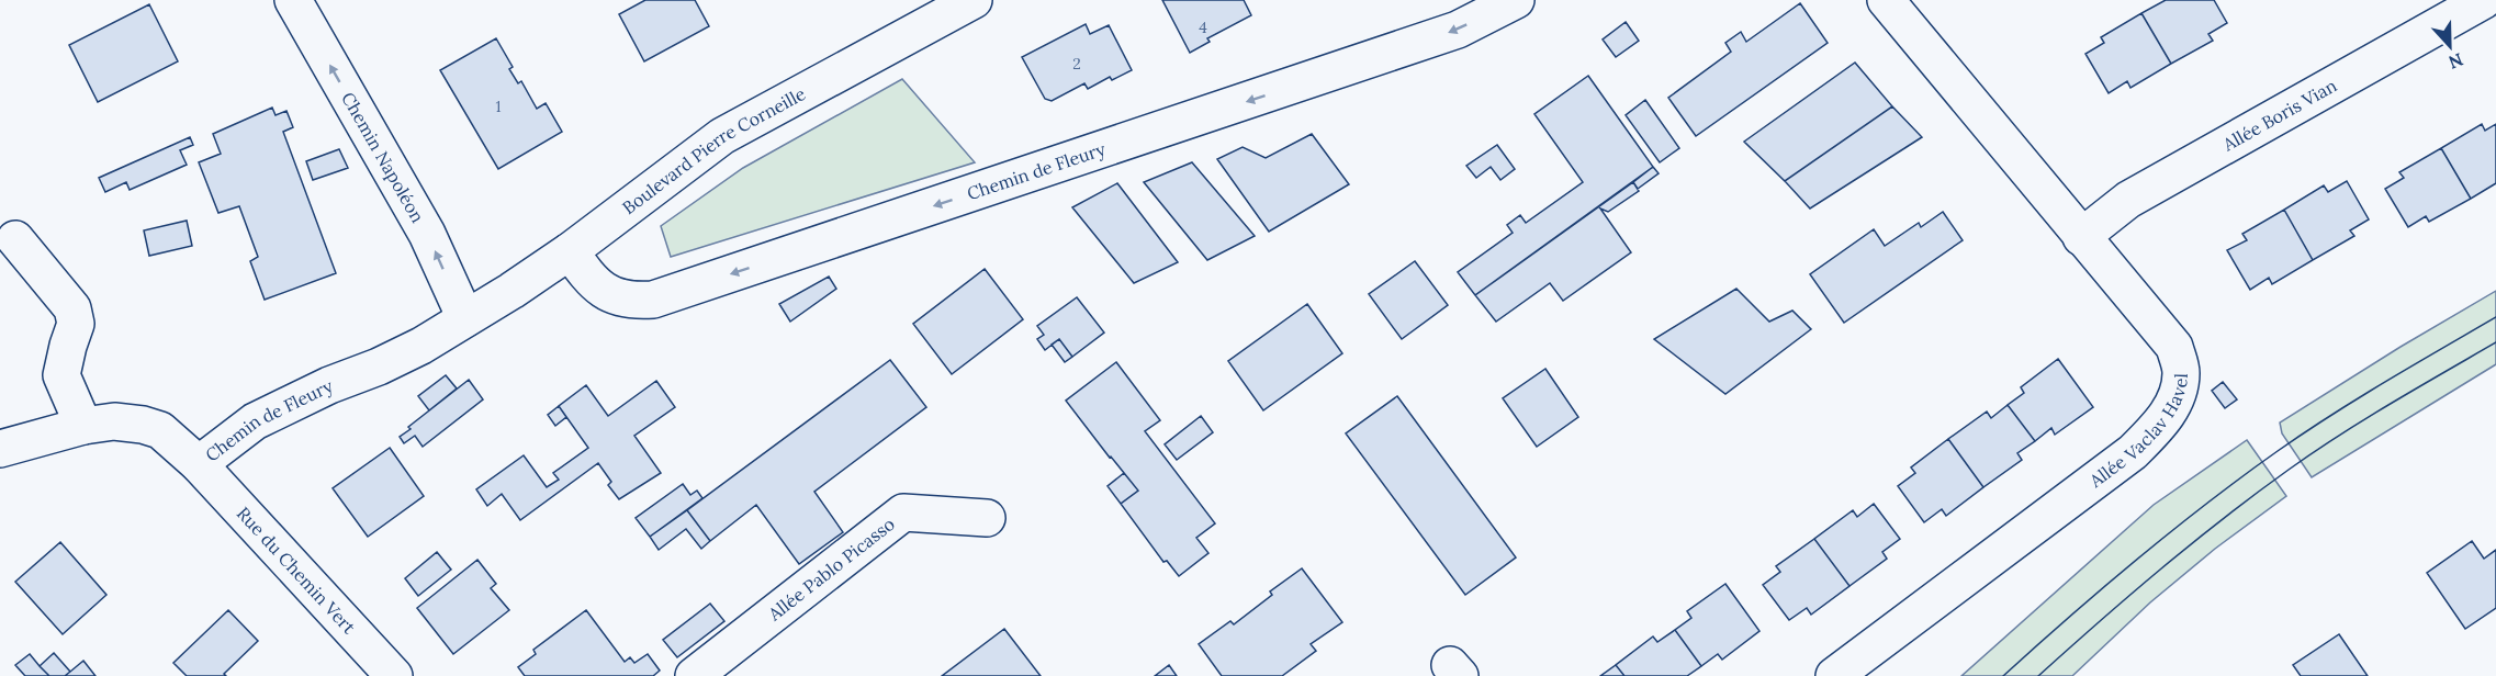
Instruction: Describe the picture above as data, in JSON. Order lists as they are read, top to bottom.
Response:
{
  "streets": {
    "street": [
      "Allée Boris Vian",
      "Boulevard Pierre Corneille",
      "Chemin Napoléon",
      "Chemin de Fleury",
      "Allée Vaclav Havel",
      "Allée Pablo Picasso",
      "Rue du Chemin Vert"
    ]
  },
  "crossings": [
    ["Allée Boris Vian", "Allée Vaclav Havel"],
    ["Boulevard Pierre Corneille", "Chemin Napoléon"],
    ["Boulevard Pierre Corneille", "Chemin de Fleury"],
    ["Chemin Napoléon", "Chemin de Fleury"],
    ["Chemin de Fleury", "Rue du Chemin Vert"]
  ],
  "one_way": ["Chemin Napoléon", "Chemin de Fleury"],
  "house_numbers": ["4", "2", "1"],
  "north": "bottom"
}
